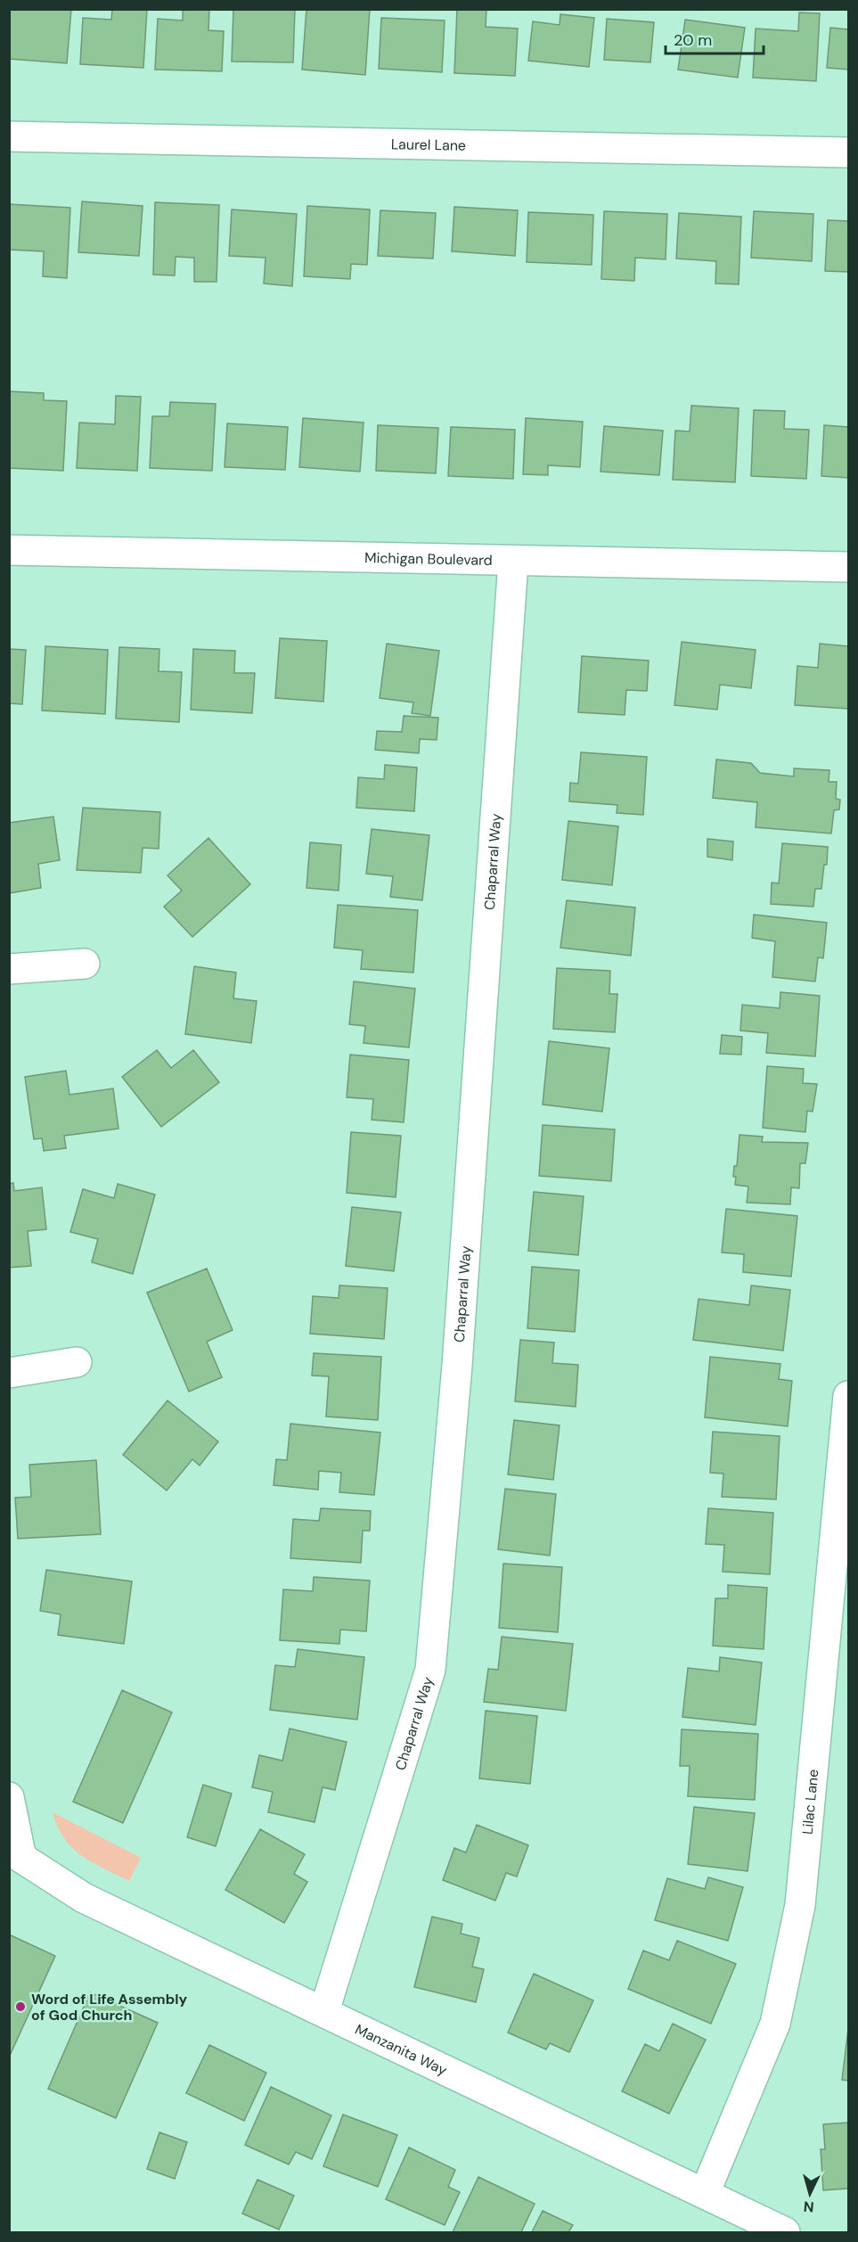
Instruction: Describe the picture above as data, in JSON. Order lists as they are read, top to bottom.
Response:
{
  "streets": {
    "street": [
      "Laurel Lane",
      "Michigan Boulevard",
      "Chaparral Way",
      "Lilac Lane",
      "Manzanita Way"
    ]
  },
  "crossings": [
    ["Michigan Boulevard", "Chaparral Way"],
    ["Chaparral Way", "Manzanita Way"],
    ["Lilac Lane", "Manzanita Way"]
  ],
  "places": ["Word of Life Assembly of God Church"],
  "scale_bar": "20 m",
  "north": "bottom"
}
